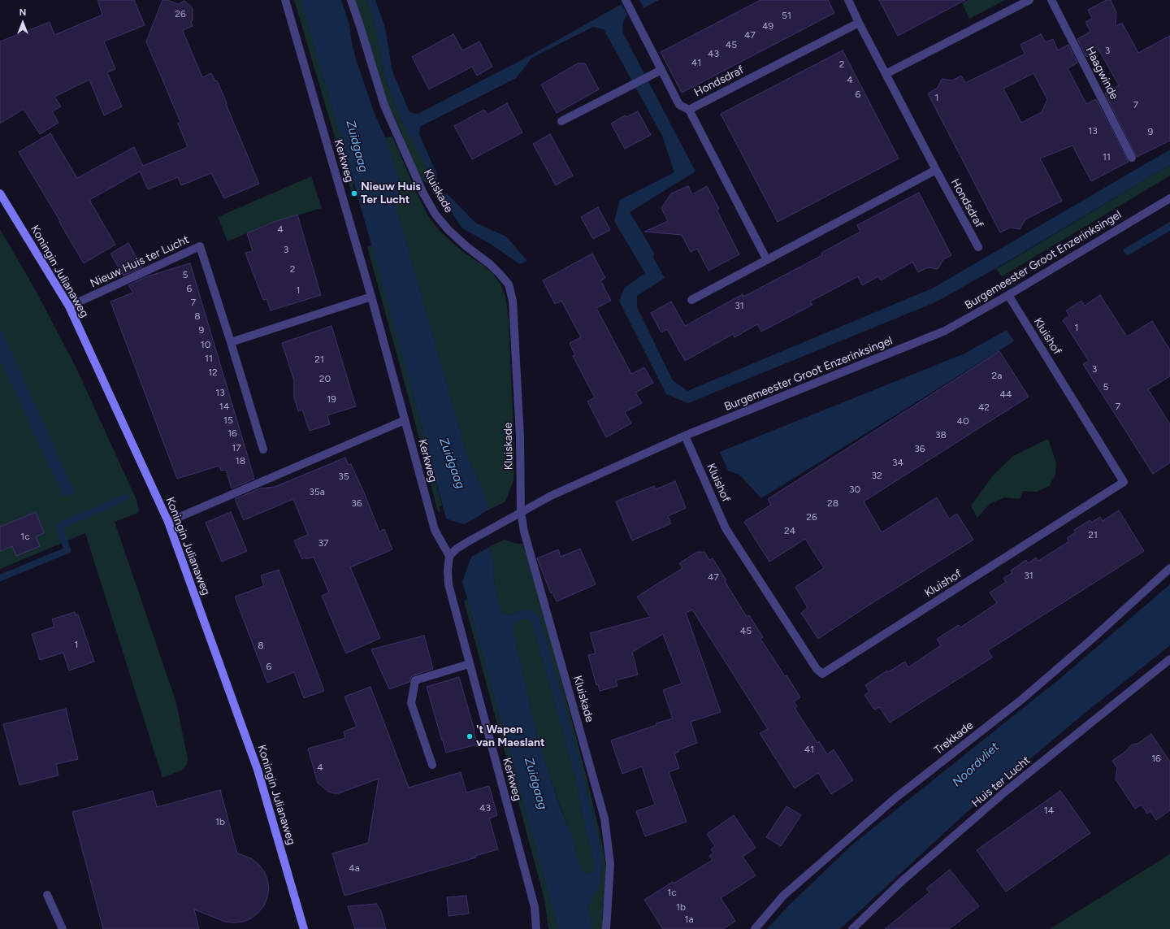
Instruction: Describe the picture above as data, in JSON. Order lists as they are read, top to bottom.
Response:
{
  "streets": {
    "main road": ["Koningin Julianaweg"],
    "street": [
      "Haagwinde",
      "Hondsdraf",
      "Kerkweg",
      "Kluiskade",
      "Burgemeester Groot Enzerinksingel",
      "Nieuw Huis ter Lucht",
      "Kluishof",
      "Trekkade",
      "Huis ter Lucht"
    ]
  },
  "crossings": [
    ["Kerkweg", "Burgemeester Groot Enzerinksingel"],
    ["Kluiskade", "Burgemeester Groot Enzerinksingel"],
    ["Burgemeester Groot Enzerinksingel", "Kluishof"],
    ["Nieuw Huis ter Lucht", "Koningin Julianaweg"]
  ],
  "water": ["Zuidgaag", "Noordvliet"],
  "places": ["Nieuw Huis Ter Lucht", "'t Wapen van Maeslant"],
  "house_numbers": [
    "26",
    "51",
    "49",
    "47",
    "45",
    "3",
    "43",
    "41",
    "2",
    "4",
    "6",
    "1",
    "7",
    "13",
    "9",
    "11",
    "4",
    "3",
    "2",
    "5",
    "6",
    "1",
    "7",
    "31",
    "8",
    "1",
    "9",
    "10",
    "11",
    "21",
    "3",
    "12",
    "2a",
    "20",
    "5",
    "13",
    "44",
    "19",
    "14",
    "7",
    "42",
    "15",
    "40",
    "16",
    "38",
    "17",
    "36",
    "18",
    "34",
    "32",
    "35",
    "30",
    "35a",
    "36",
    "28",
    "26",
    "24",
    "21",
    "1c",
    "37",
    "31",
    "47",
    "45",
    "1",
    "8",
    "6",
    "41",
    "16",
    "4",
    "43",
    "14",
    "1b",
    "4a",
    "1c",
    "1b",
    "1a"
  ],
  "north": "top"
}
